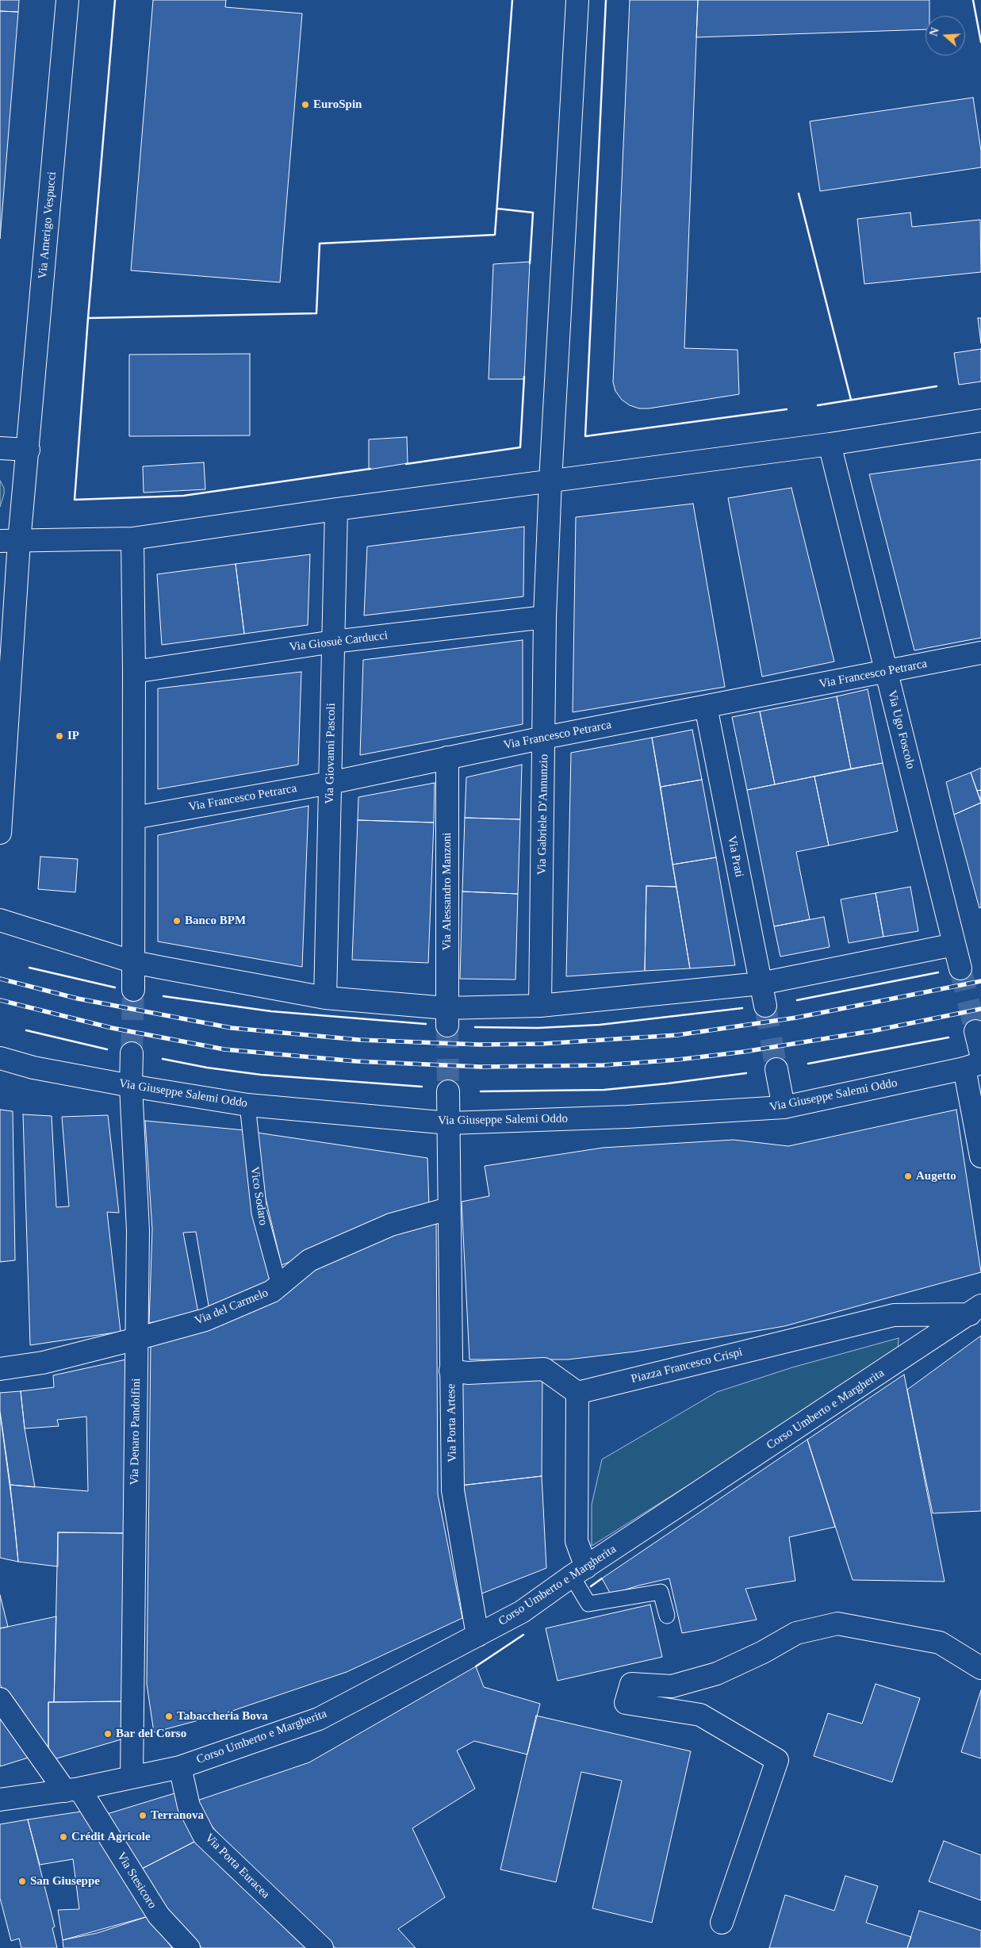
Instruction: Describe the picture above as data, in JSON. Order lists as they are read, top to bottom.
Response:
{
  "streets": {
    "street": [
      "Via Amerigo Vespucci",
      "Via Giosuè Carducci",
      "Via Francesco Petrarca",
      "Via Ugo Foscolo",
      "Via Giovanni Pascoli",
      "Via Gabriele D'Annunzio",
      "Via Prati",
      "Via Alessandro Manzoni",
      "Via Giuseppe Salemi Oddo",
      "Via del Carmelo",
      "Piazza Francesco Crispi",
      "Corso Umberto e Margherita",
      "Via Porta Artese",
      "Via Denaro Pandolfini",
      "Via Porta Euracea",
      "Via Stesicoro"
    ],
    "lane": ["Vico Sodaro"]
  },
  "crossings": [
    ["Via Giosuè Carducci", "Via Giovanni Pascoli"],
    ["Via Giosuè Carducci", "Via Gabriele D'Annunzio"],
    ["Via Francesco Petrarca", "Via Ugo Foscolo"],
    ["Via Francesco Petrarca", "Via Giovanni Pascoli"],
    ["Via Francesco Petrarca", "Via Gabriele D'Annunzio"],
    ["Via Francesco Petrarca", "Via Prati"],
    ["Via Francesco Petrarca", "Via Alessandro Manzoni"],
    ["Via Giuseppe Salemi Oddo", "Vico Sodaro"],
    ["Via Giuseppe Salemi Oddo", "Via Porta Artese"],
    ["Via Giuseppe Salemi Oddo", "Via Denaro Pandolfini"],
    ["Vico Sodaro", "Via del Carmelo"],
    ["Via del Carmelo", "Via Porta Artese"],
    ["Via del Carmelo", "Via Denaro Pandolfini"],
    ["Piazza Francesco Crispi", "Corso Umberto e Margherita"],
    ["Corso Umberto e Margherita", "Via Porta Artese"],
    ["Corso Umberto e Margherita", "Via Denaro Pandolfini"],
    ["Corso Umberto e Margherita", "Via Porta Euracea"],
    ["Corso Umberto e Margherita", "Via Stesicoro"]
  ],
  "places": [
    "EuroSpin",
    "IP",
    "Banco BPM",
    "Augetto",
    "Tabaccheria Bova",
    "Bar del Corso",
    "Terranova",
    "Crédit Agricole",
    "San Giuseppe"
  ],
  "north": "left"
}
